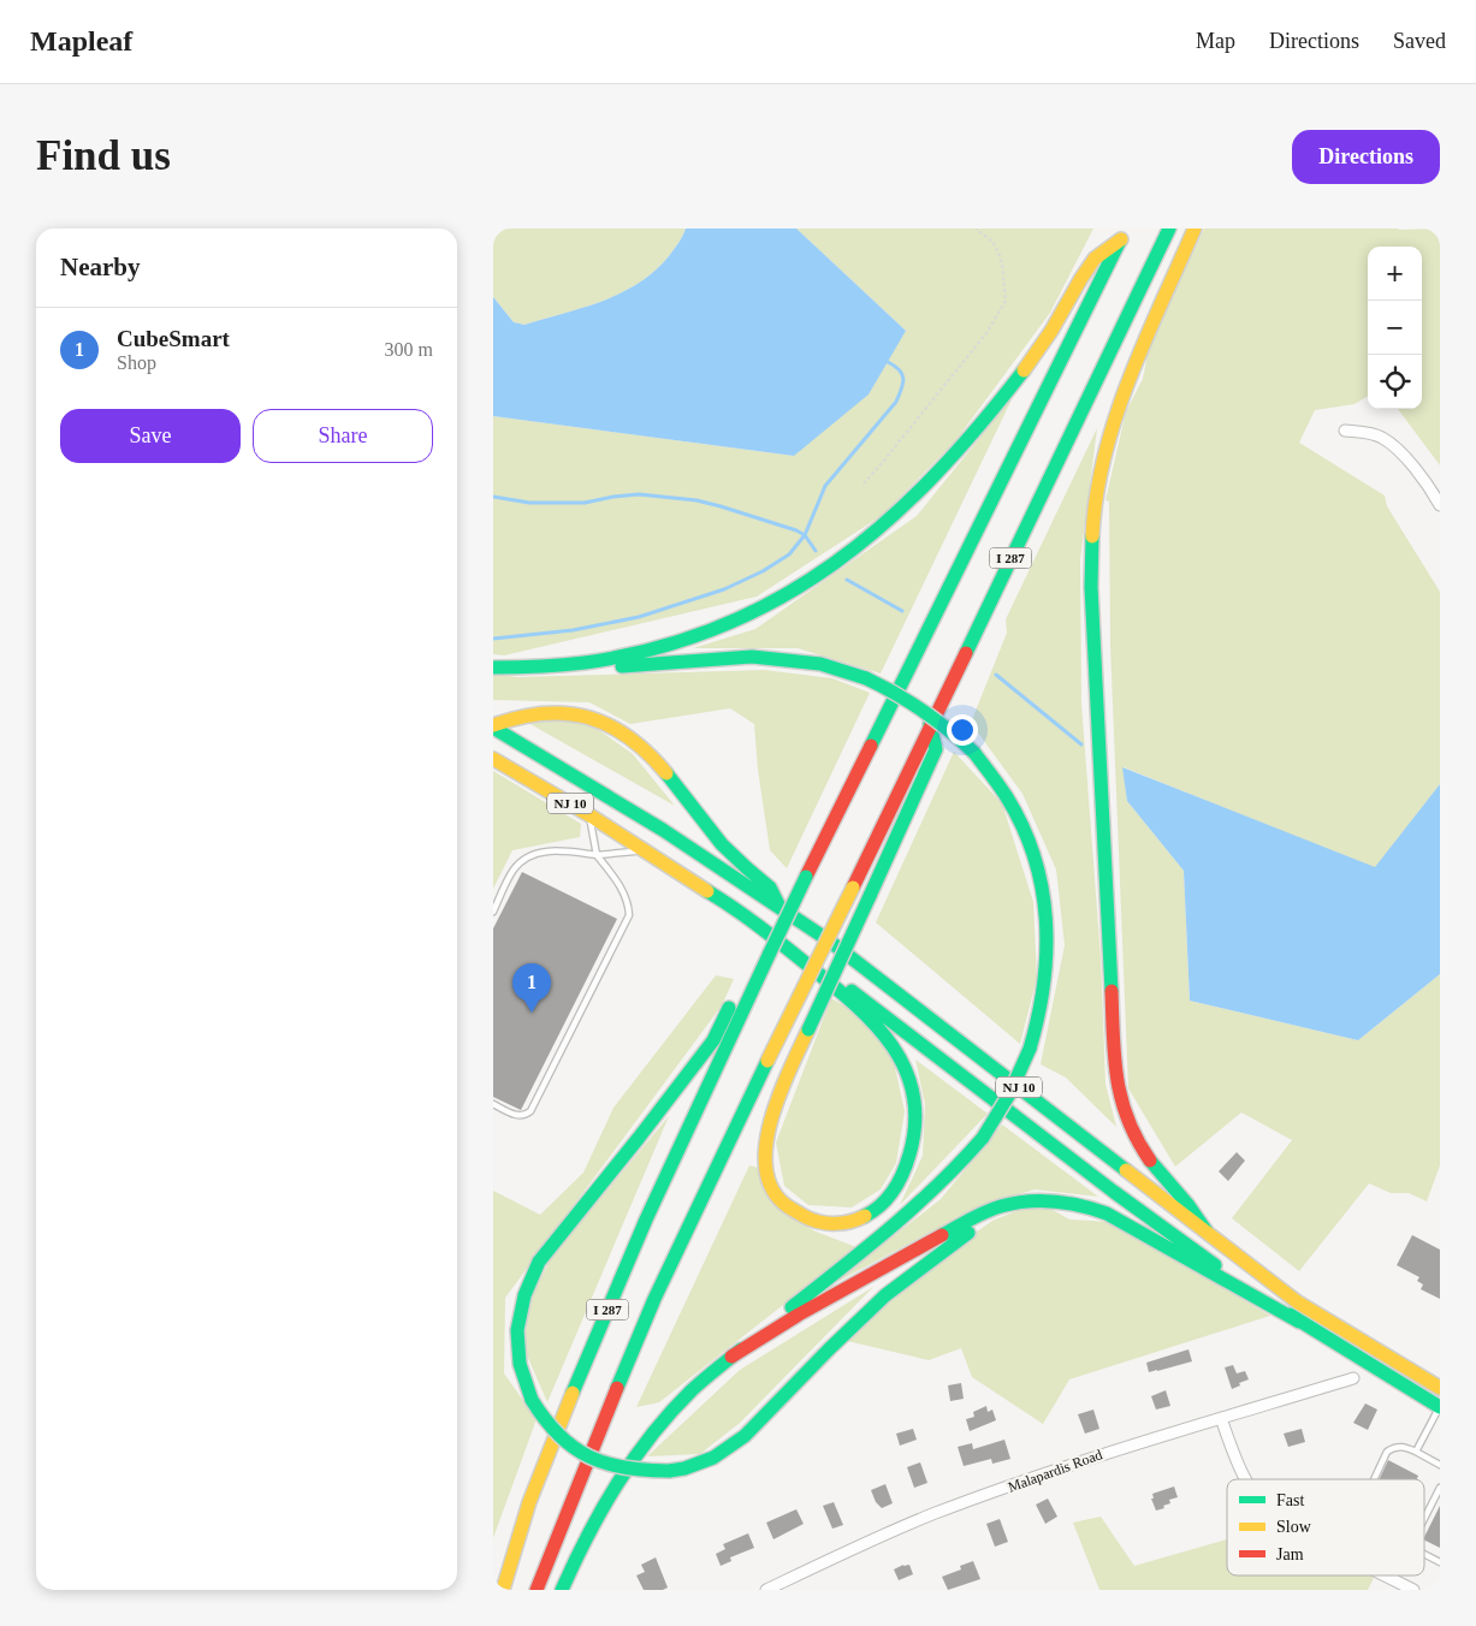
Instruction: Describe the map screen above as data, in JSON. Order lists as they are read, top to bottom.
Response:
{
  "streets": {
    "main road": ["I 287", "NJ 10"],
    "street": ["Malapardis Road"]
  },
  "legend": ["Fast", "Slow", "Jam"],
  "page": {
    "header": "Mapleaf",
    "nav": ["Map", "Directions", "Saved"],
    "buttons": [
      "Directions",
      ["Save", "Share"]
    ],
    "title": "Find us",
    "heading": "Nearby",
    "map_buttons": ["+", "−"],
    "list": [
      {
        "mark": "1",
        "name": "CubeSmart",
        "note": "Shop",
        "value": "300 m"
      }
    ],
    "pins": "1"
  }
}
